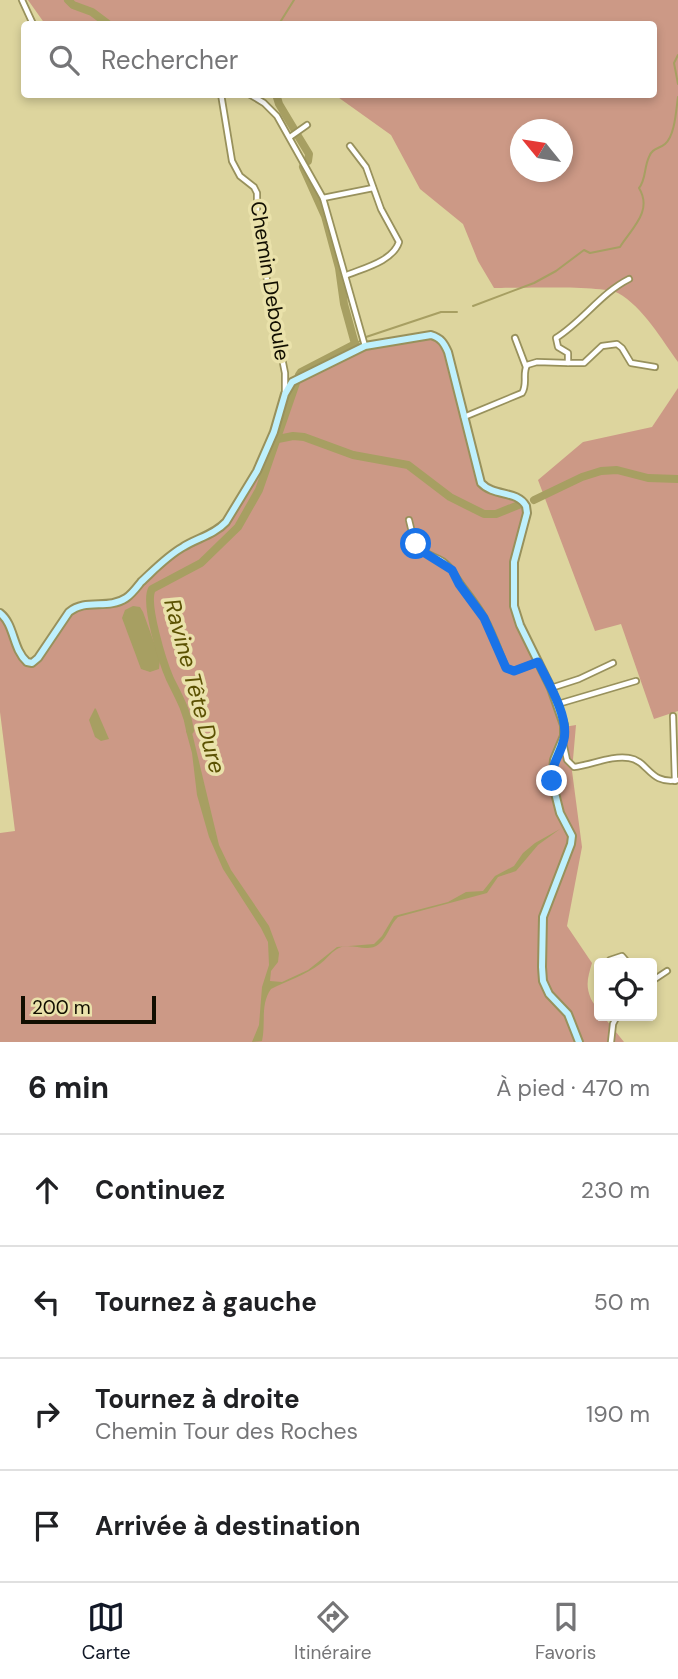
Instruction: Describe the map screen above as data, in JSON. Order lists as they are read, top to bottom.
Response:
{
  "streets": {
    "street": ["Chemin Deboule"]
  },
  "water": ["Ravine Tête Dure"],
  "scale_bar": "200 m",
  "north": "top left",
  "page": {
    "search": "Rechercher",
    "scale": "200 m",
    "heading": ["6 min", "À pied · 470 m"],
    "list": [
      ["Continuez", "230 m"],
      ["Tournez à gauche", "50 m"],
      ["Tournez à droite", "Chemin Tour des Roches", "190 m"],
      "Arrivée à destination"
    ],
    "nav": ["Carte", "Itinéraire", "Favoris"]
  }
}
